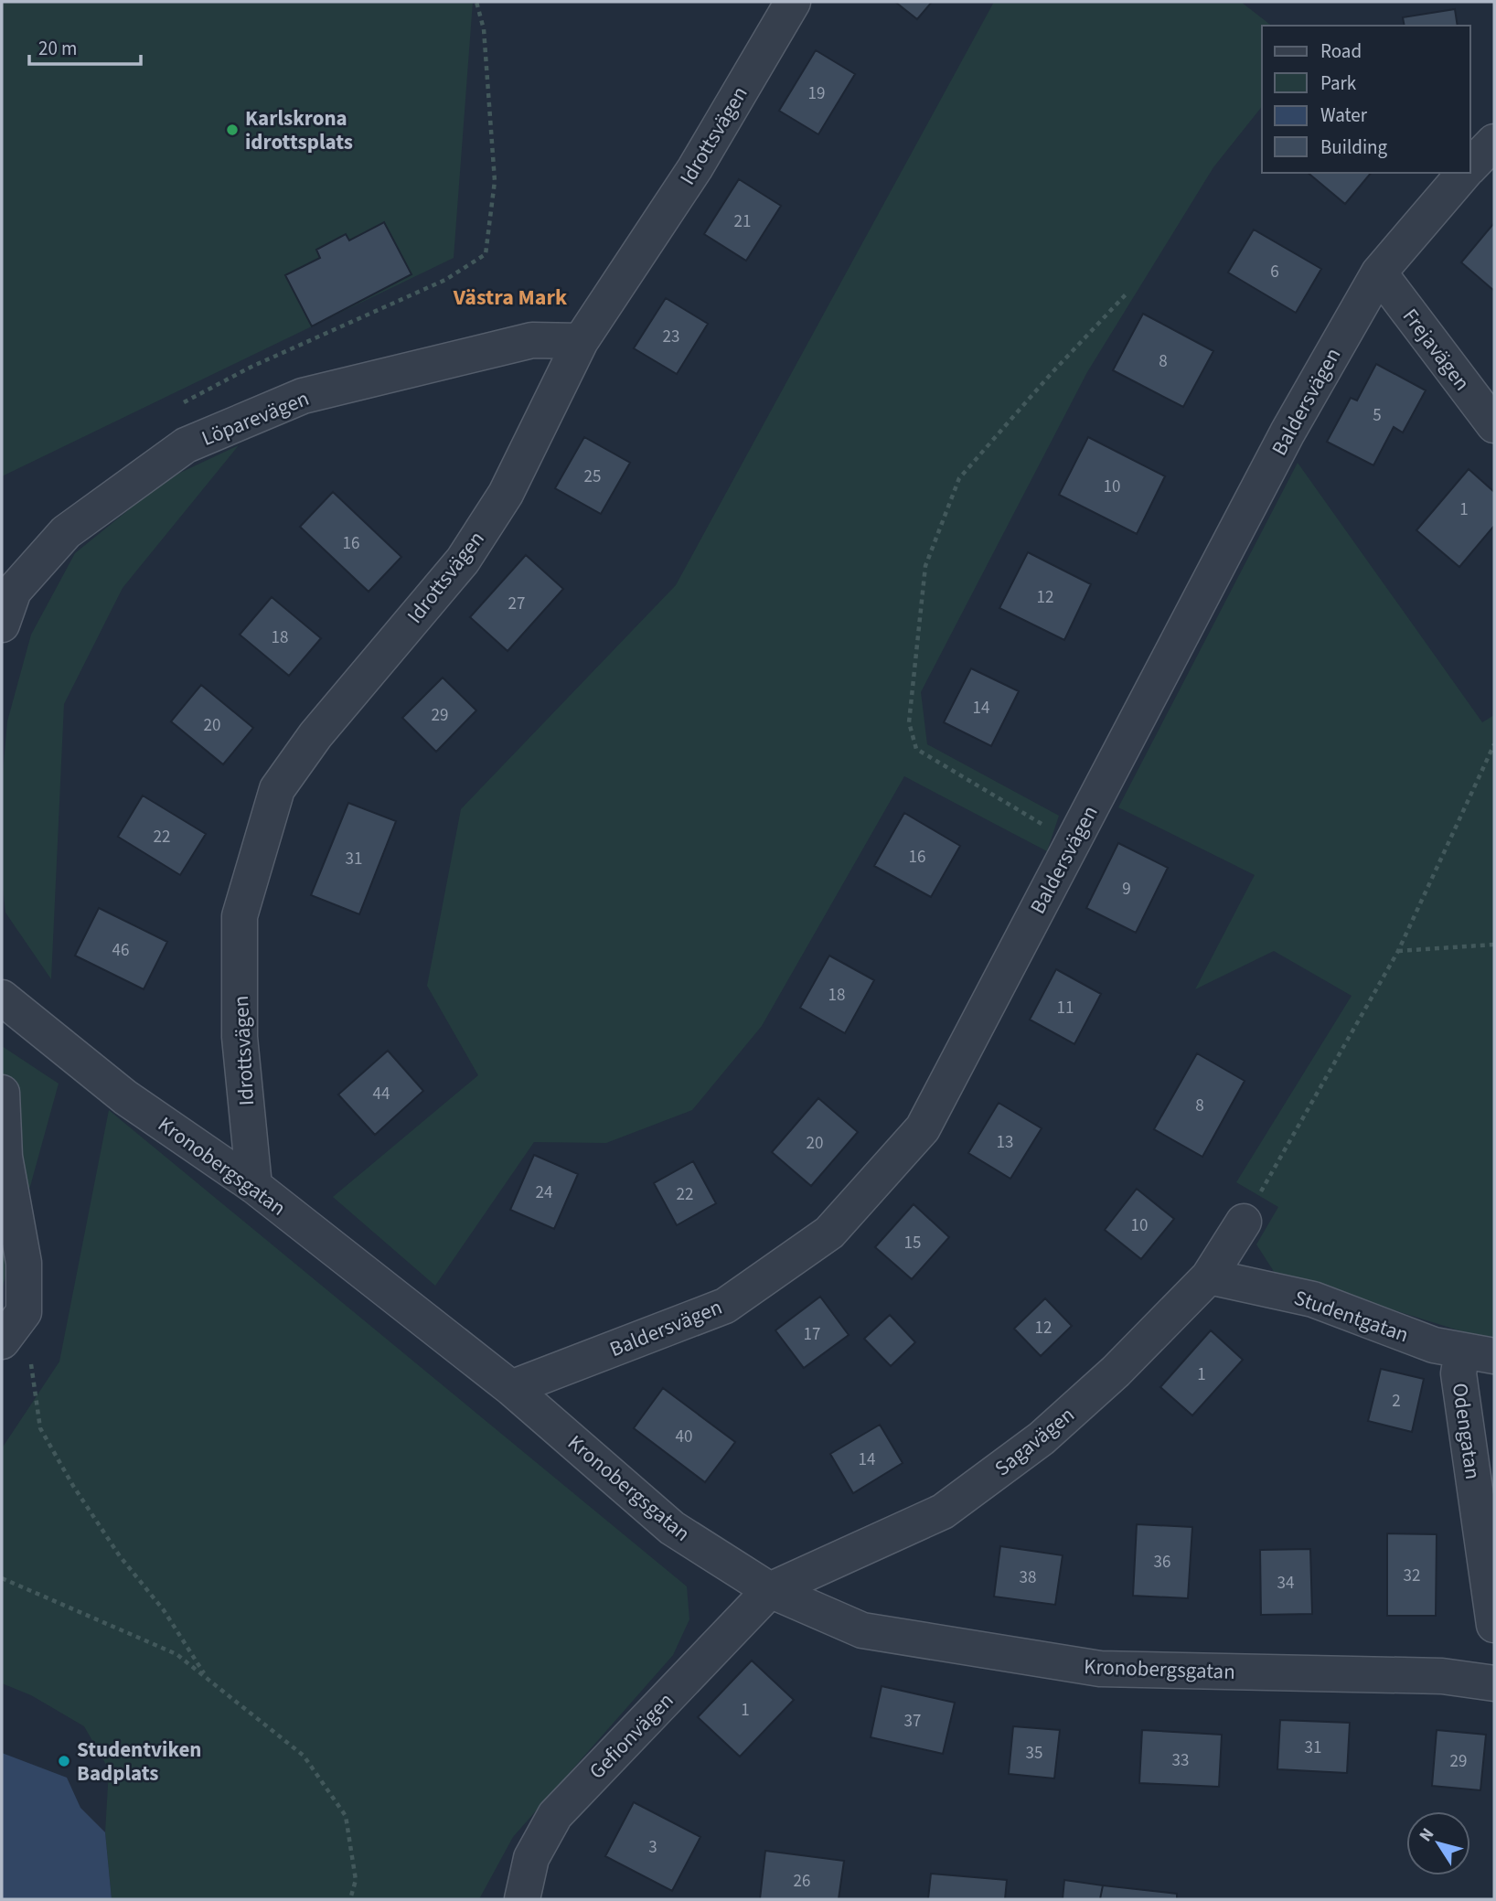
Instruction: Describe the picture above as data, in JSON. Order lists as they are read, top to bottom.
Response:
{
  "streets": {
    "street": [
      "Idrottsvägen",
      "Frejavägen",
      "Baldersvägen",
      "Löparevägen",
      "Kronobergsgatan",
      "Studentgatan",
      "Odengatan",
      "Sagavägen",
      "Gefionvägen"
    ]
  },
  "crossings": [
    ["Idrottsvägen", "Löparevägen"],
    ["Idrottsvägen", "Kronobergsgatan"],
    ["Frejavägen", "Baldersvägen"],
    ["Baldersvägen", "Kronobergsgatan"],
    ["Kronobergsgatan", "Sagavägen"],
    ["Kronobergsgatan", "Gefionvägen"],
    ["Studentgatan", "Odengatan"],
    ["Studentgatan", "Sagavägen"],
    ["Sagavägen", "Gefionvägen"]
  ],
  "districts": ["Västra Mark"],
  "places": ["Karlskrona idrottsplats", "Studentviken Badplats"],
  "house_numbers": [
    "19",
    "21",
    "6",
    "23",
    "8",
    "5",
    "25",
    "10",
    "1",
    "16",
    "12",
    "27",
    "18",
    "14",
    "29",
    "20",
    "22",
    "16",
    "31",
    "9",
    "46",
    "18",
    "11",
    "44",
    "8",
    "13",
    "20",
    "24",
    "22",
    "10",
    "15",
    "12",
    "17",
    "1",
    "2",
    "40",
    "14",
    "36",
    "32",
    "38",
    "34",
    "1",
    "37",
    "31",
    "35",
    "33",
    "29",
    "3",
    "26"
  ],
  "legend": [
    "Road",
    "Park",
    "Water",
    "Building"
  ],
  "scale_bar": "20 m",
  "north": "top left"
}
